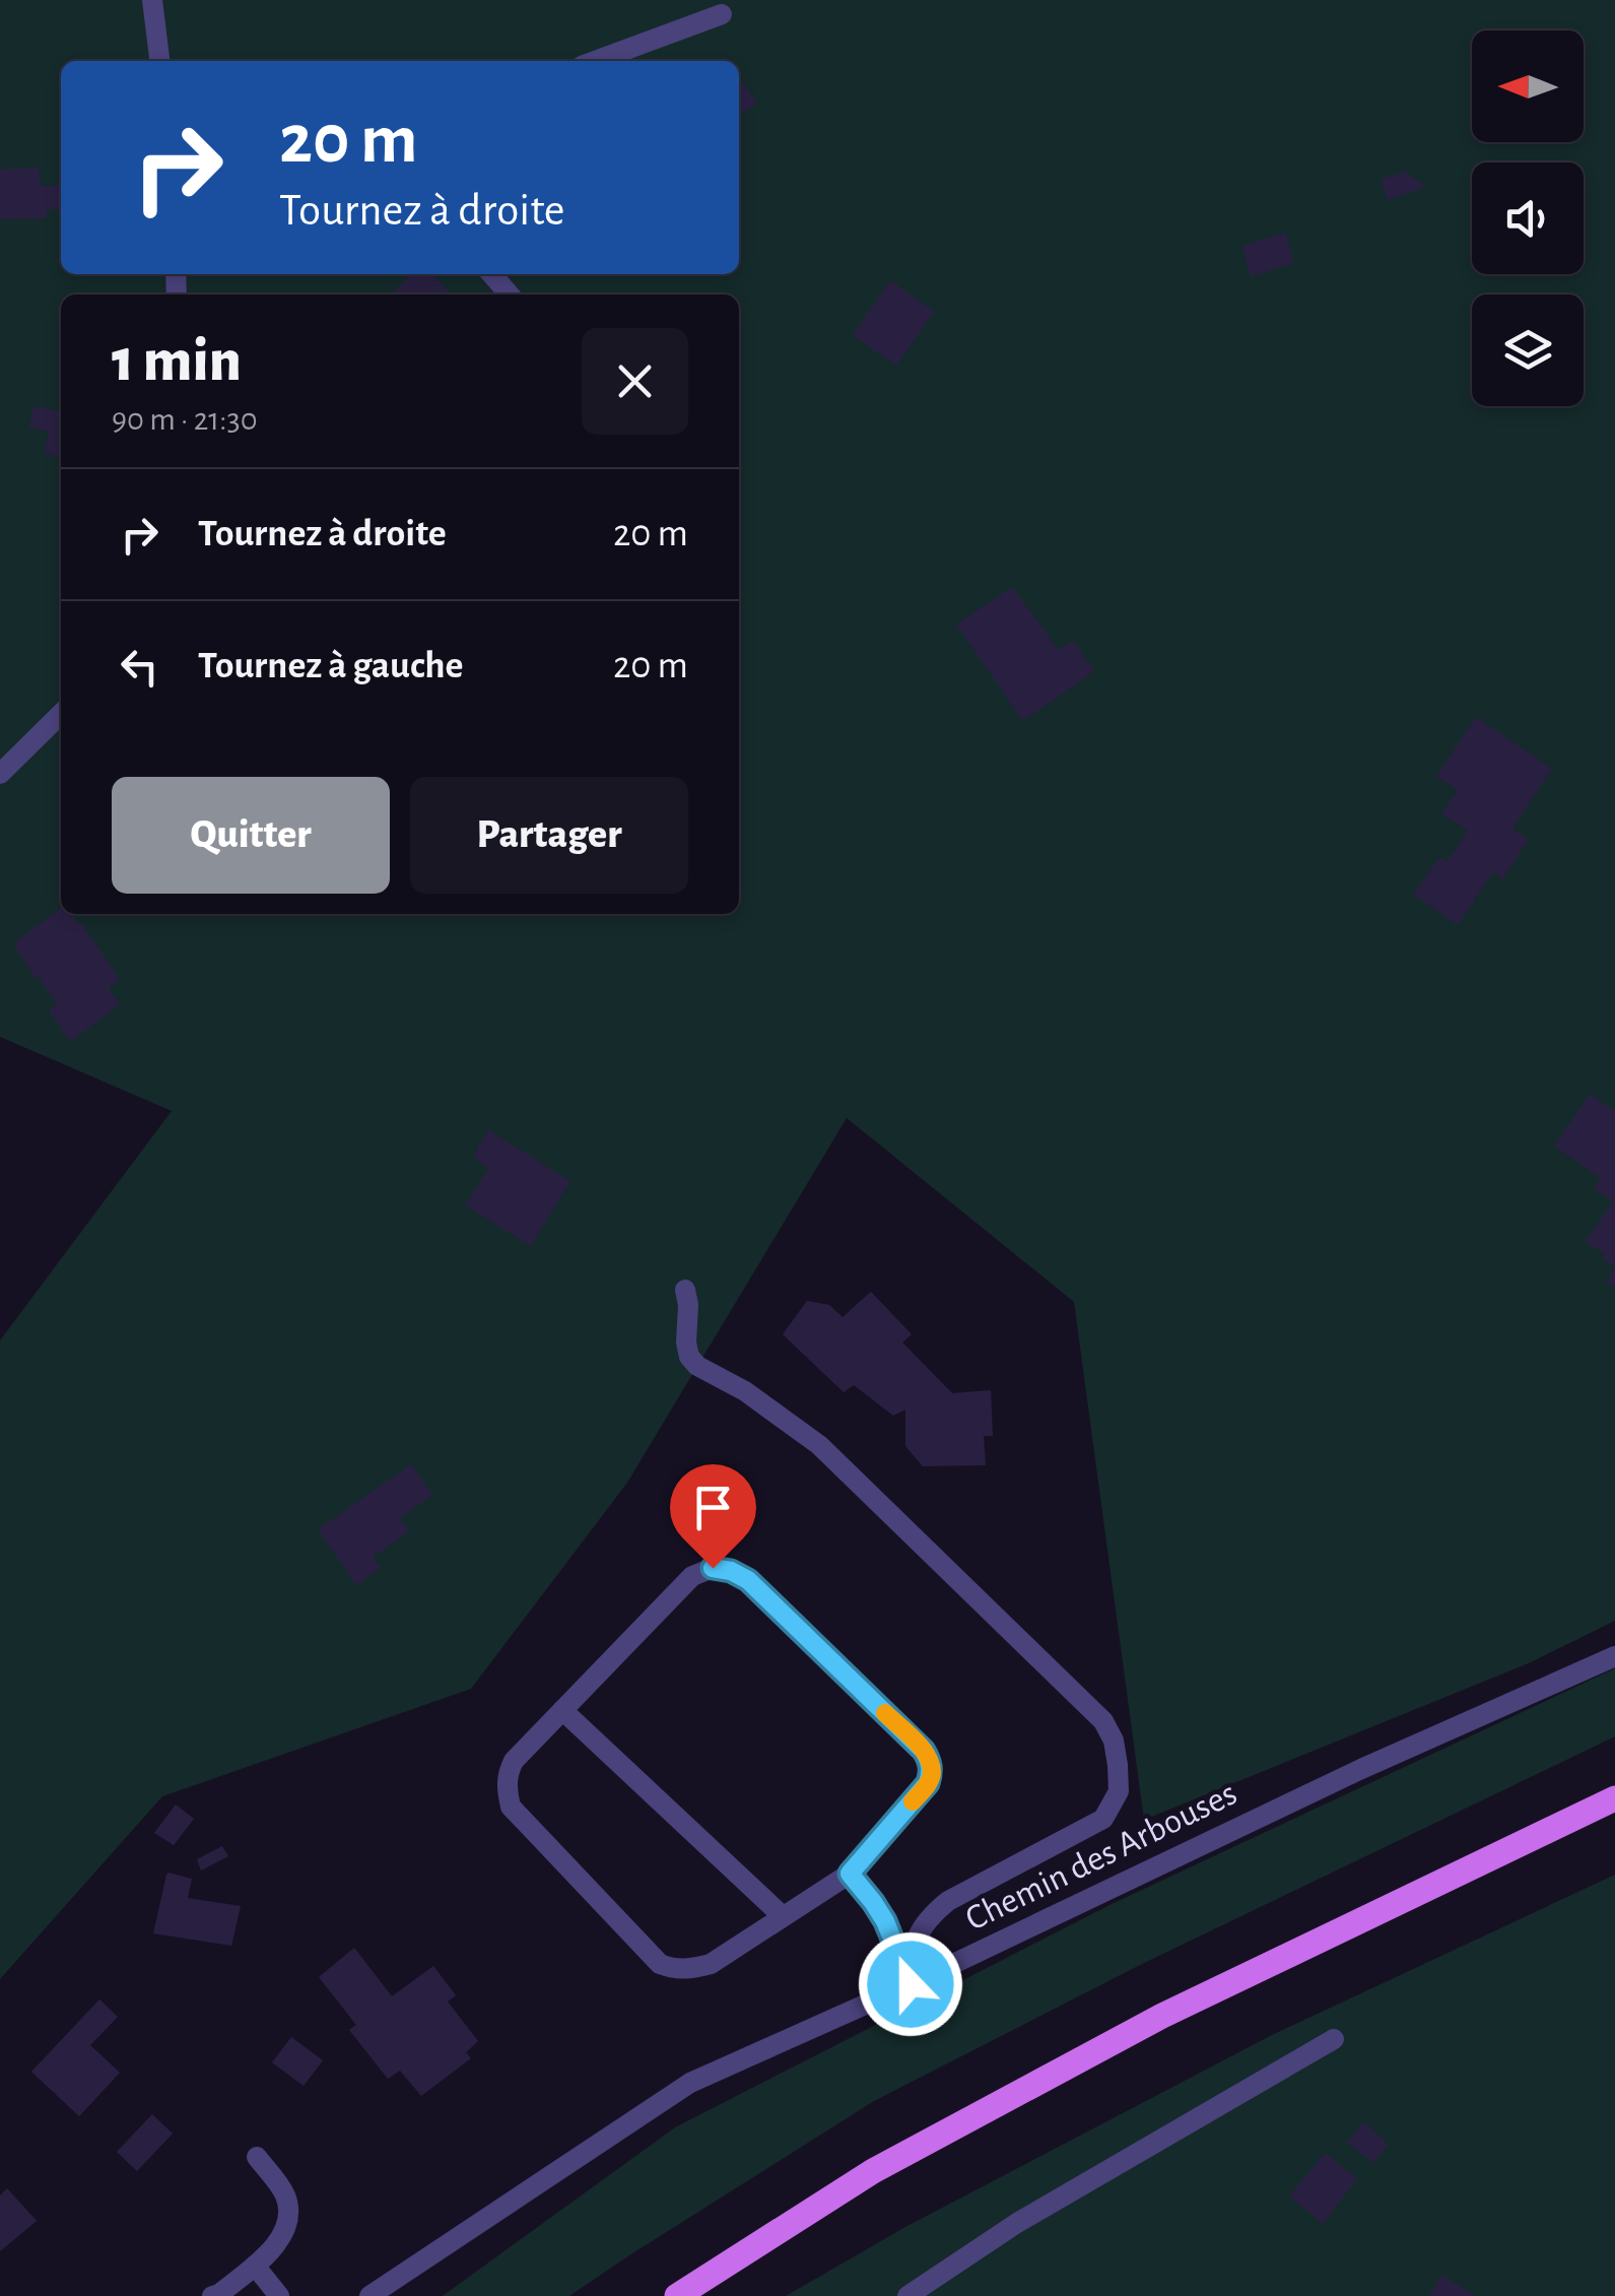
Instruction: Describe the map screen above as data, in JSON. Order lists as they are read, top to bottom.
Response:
{
  "streets": {
    "street": ["Chemin des Arbouses"]
  },
  "north": "left",
  "page": {
    "turn": ["20 m", "Tournez à droite"],
    "heading": ["1 min", "90 m · 21:30"],
    "list": [
      {
        "name": "Tournez à droite",
        "value": "20 m"
      },
      {
        "name": "Tournez à gauche",
        "value": "20 m"
      }
    ],
    "buttons": ["Quitter", "Partager"]
  }
}
